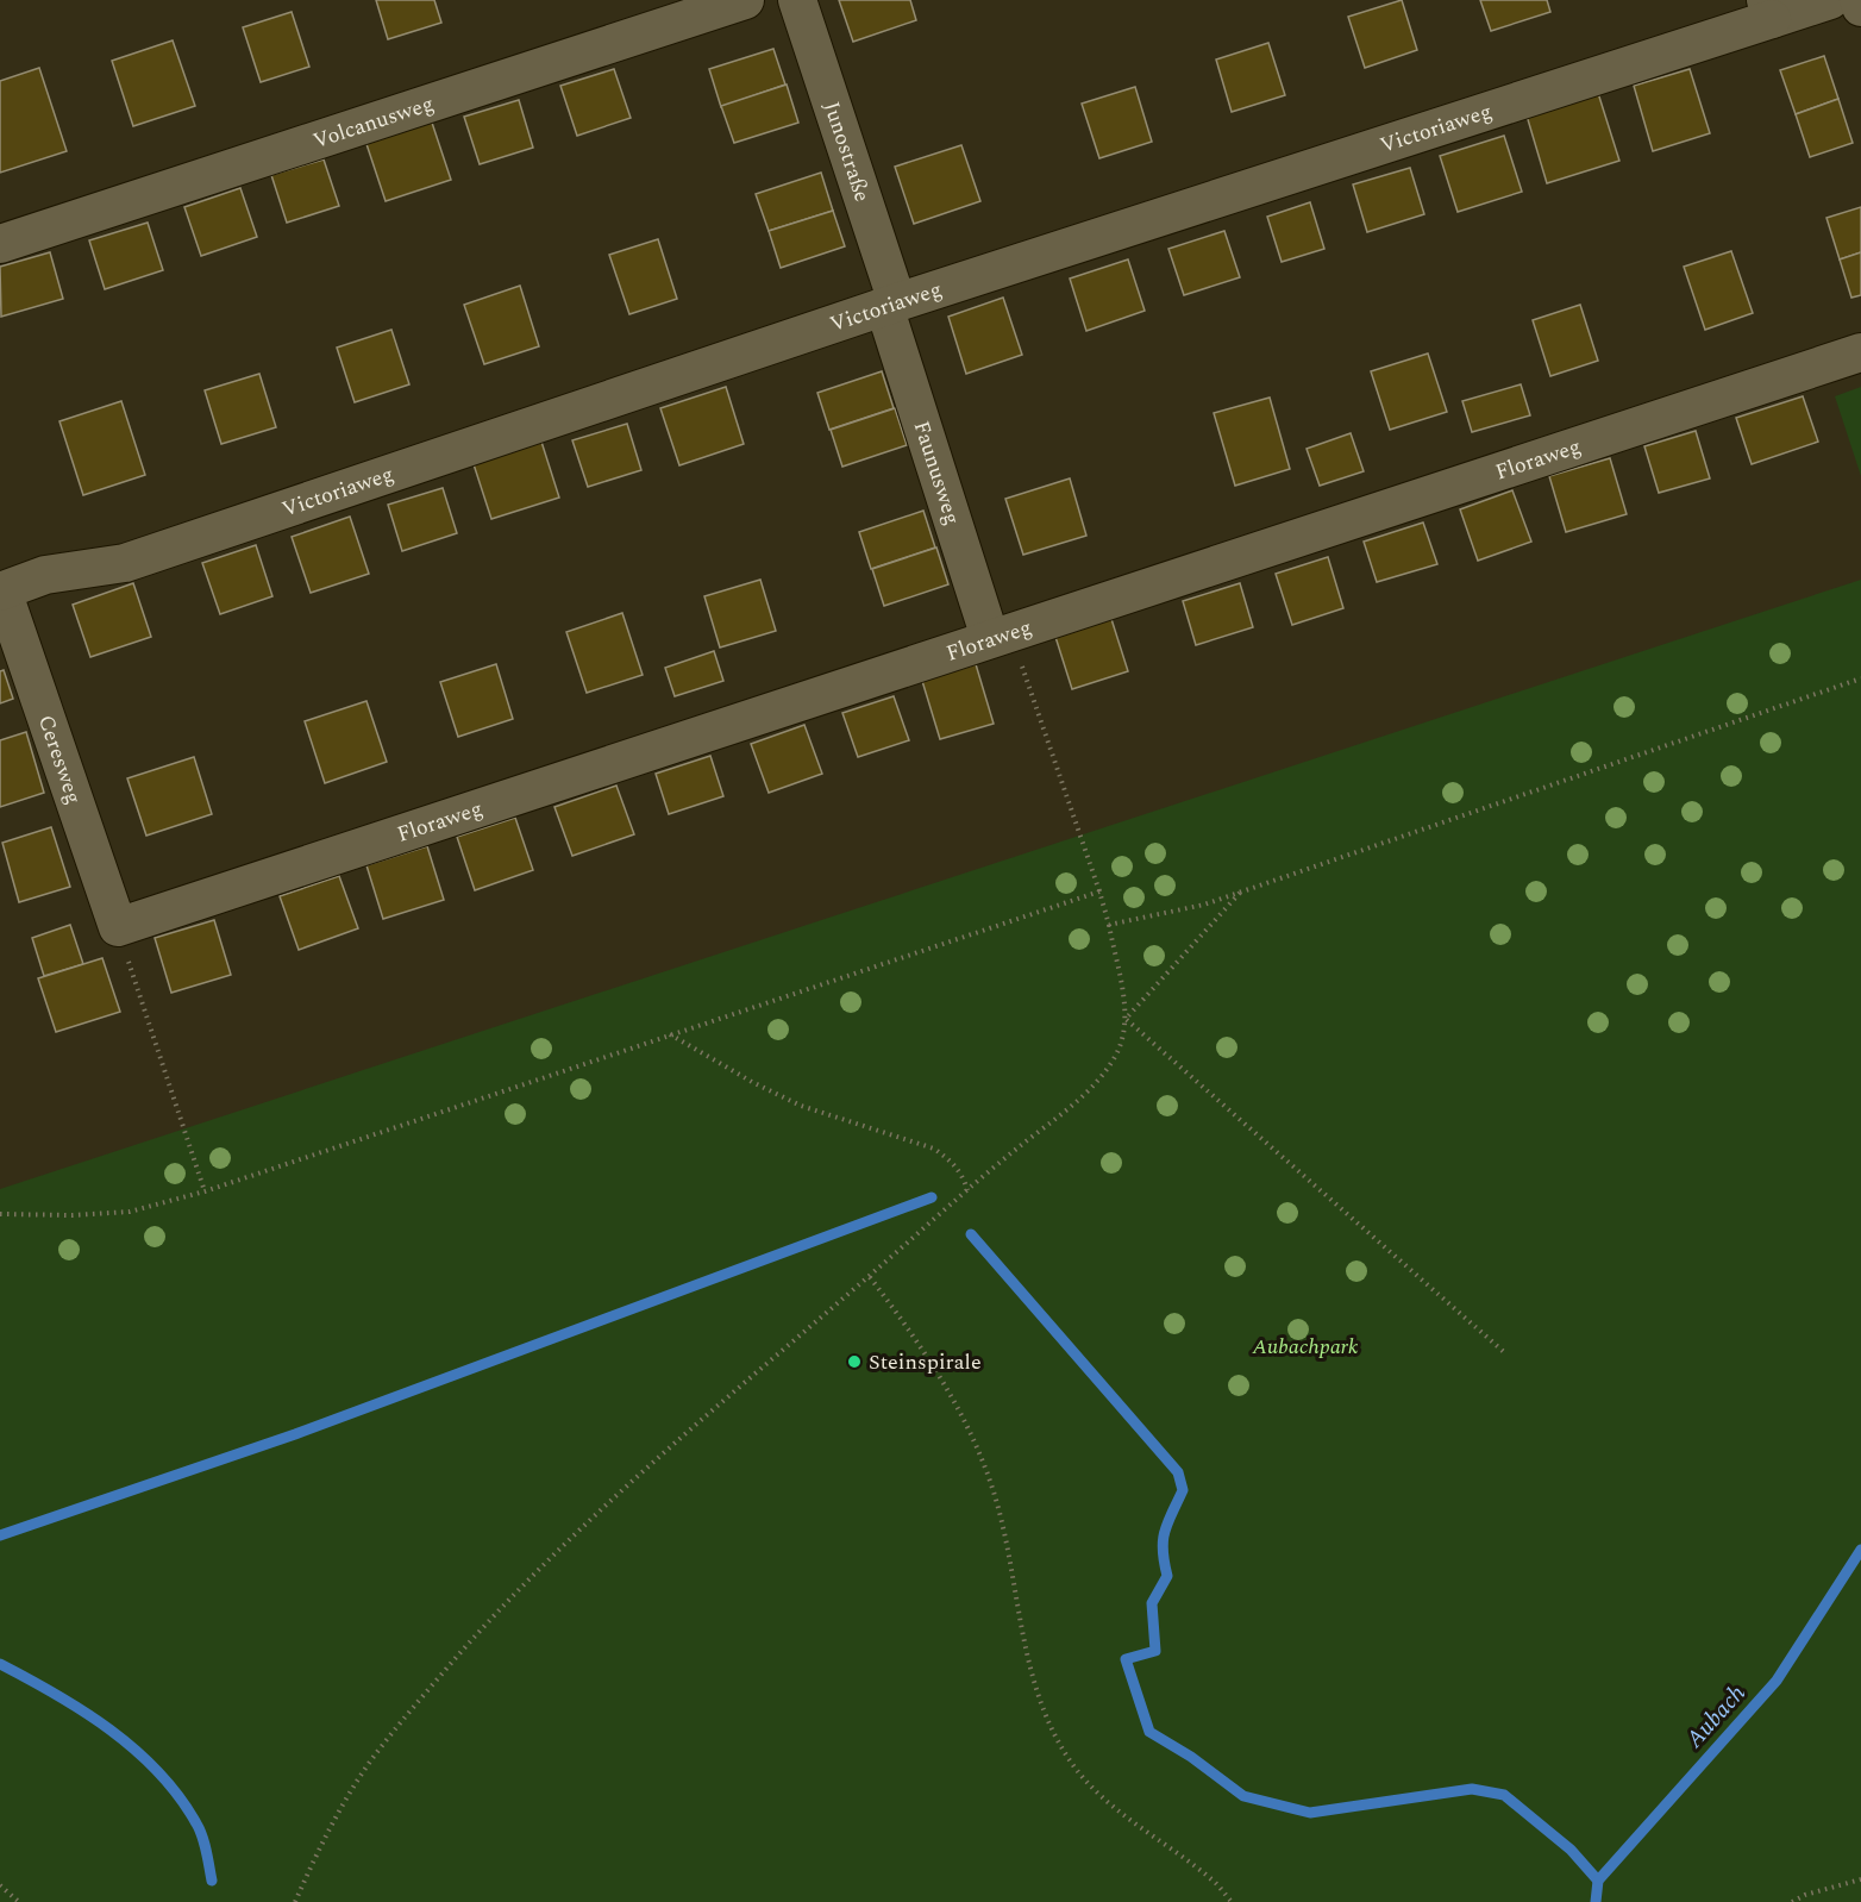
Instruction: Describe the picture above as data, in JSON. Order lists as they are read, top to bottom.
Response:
{
  "streets": {
    "street": [
      "Volcanusweg",
      "Victoriaweg",
      "Junostraße",
      "Floraweg",
      "Faunusweg",
      "Ceresweg"
    ]
  },
  "crossings": [
    ["Victoriaweg", "Junostraße"],
    ["Victoriaweg", "Faunusweg"],
    ["Victoriaweg", "Ceresweg"],
    ["Junostraße", "Faunusweg"],
    ["Floraweg", "Faunusweg"],
    ["Floraweg", "Ceresweg"]
  ],
  "water": ["Aubach"],
  "parks": ["Aubachpark"],
  "places": ["Steinspirale"]
}
